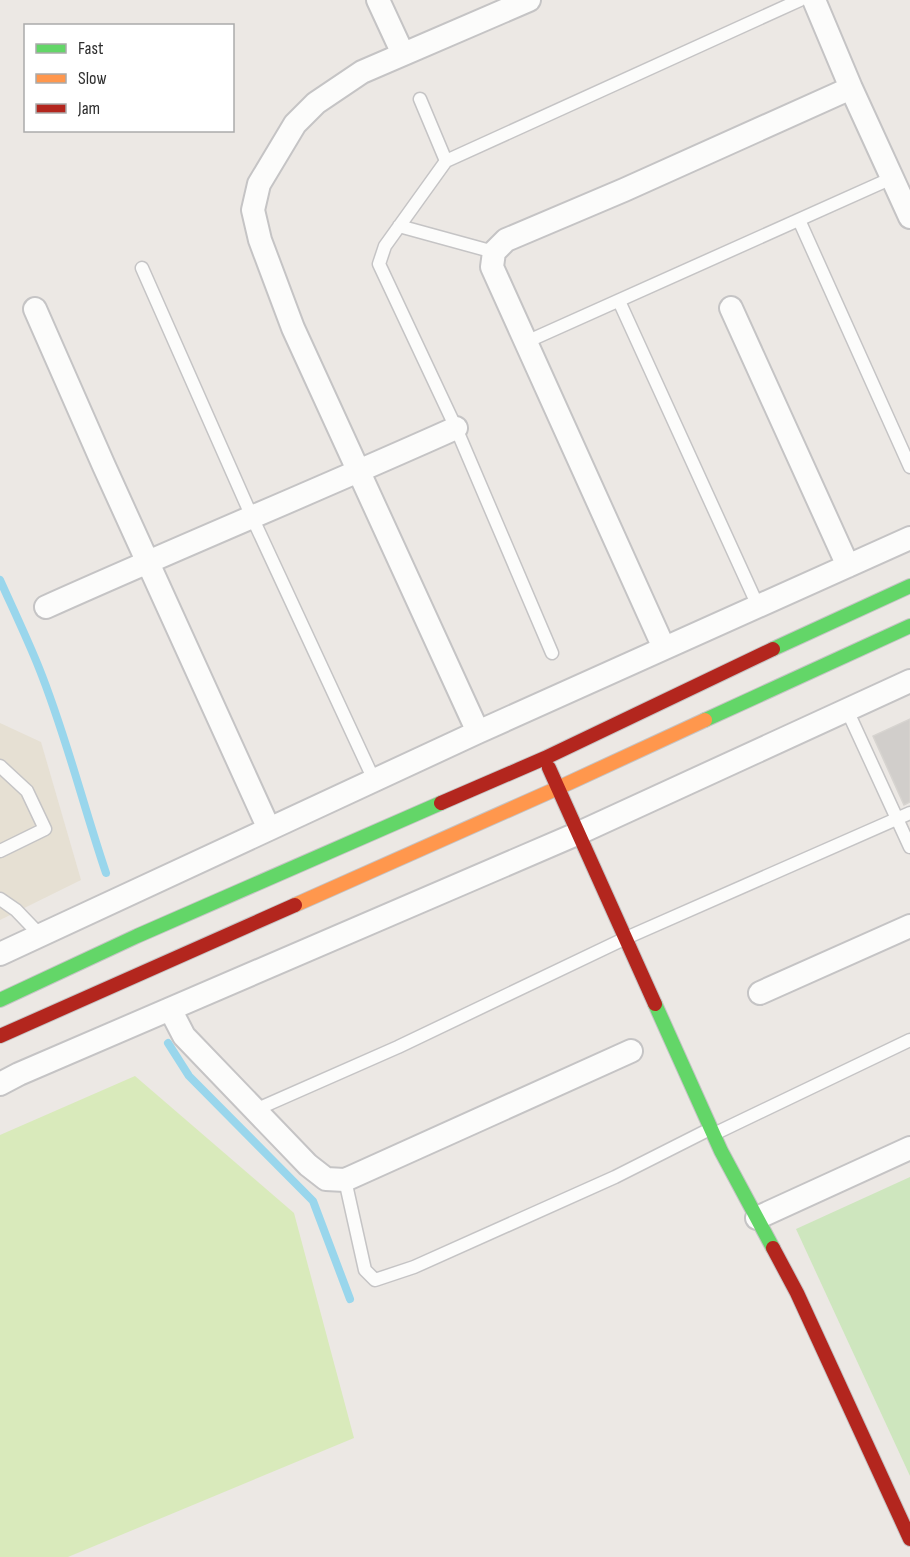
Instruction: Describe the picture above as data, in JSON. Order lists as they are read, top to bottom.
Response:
{
  "legend": ["Fast", "Slow", "Jam"]
}
